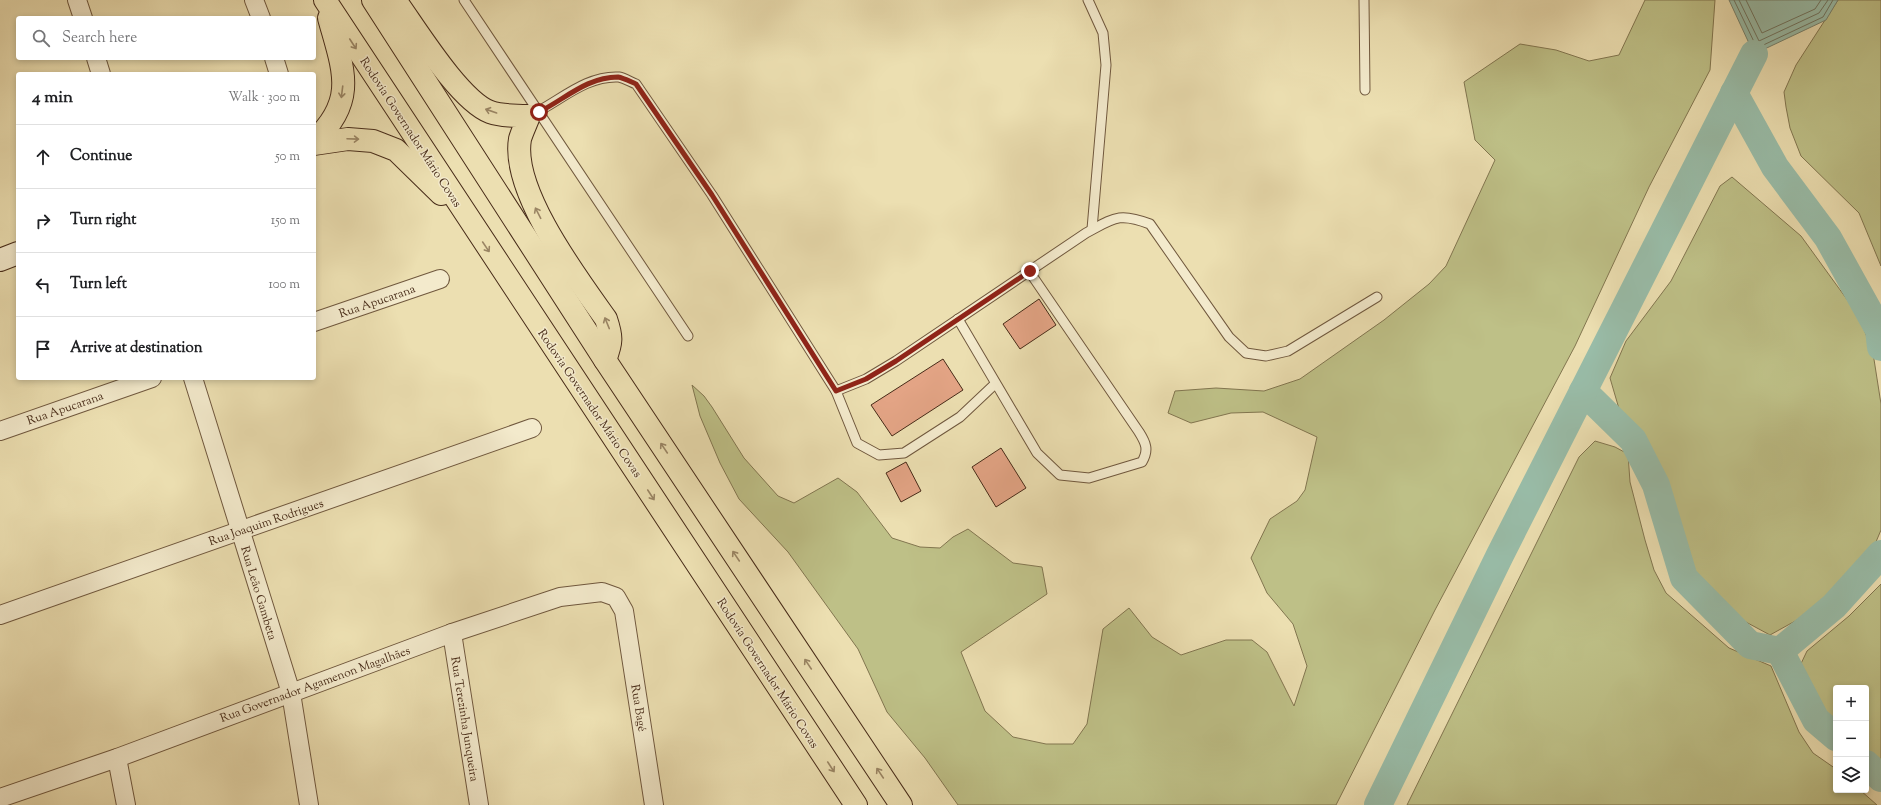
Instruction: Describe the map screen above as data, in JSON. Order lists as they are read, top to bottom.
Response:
{
  "streets": {
    "highway": ["Rodovia Governador Mário Covas"],
    "street": [
      "Rua Apucarana",
      "Rua Joaquim Rodrigues",
      "Rua Leão Gambeta",
      "Rua Governador Agamenon Magalhães",
      "Rua Bagé",
      "Rua Terezinha Junqueira"
    ]
  },
  "crossings": [
    ["Rua Joaquim Rodrigues", "Rua Leão Gambeta"],
    ["Rua Leão Gambeta", "Rua Governador Agamenon Magalhães"],
    ["Rua Governador Agamenon Magalhães", "Rua Bagé"],
    ["Rua Governador Agamenon Magalhães", "Rua Terezinha Junqueira"]
  ],
  "page": {
    "search": "Search here",
    "heading": ["4 min", "Walk · 300 m"],
    "list": [
      ["Continue", "50 m"],
      ["Turn right", "150 m"],
      ["Turn left", "100 m"],
      "Arrive at destination"
    ],
    "map_buttons": ["+", "−"]
  }
}
